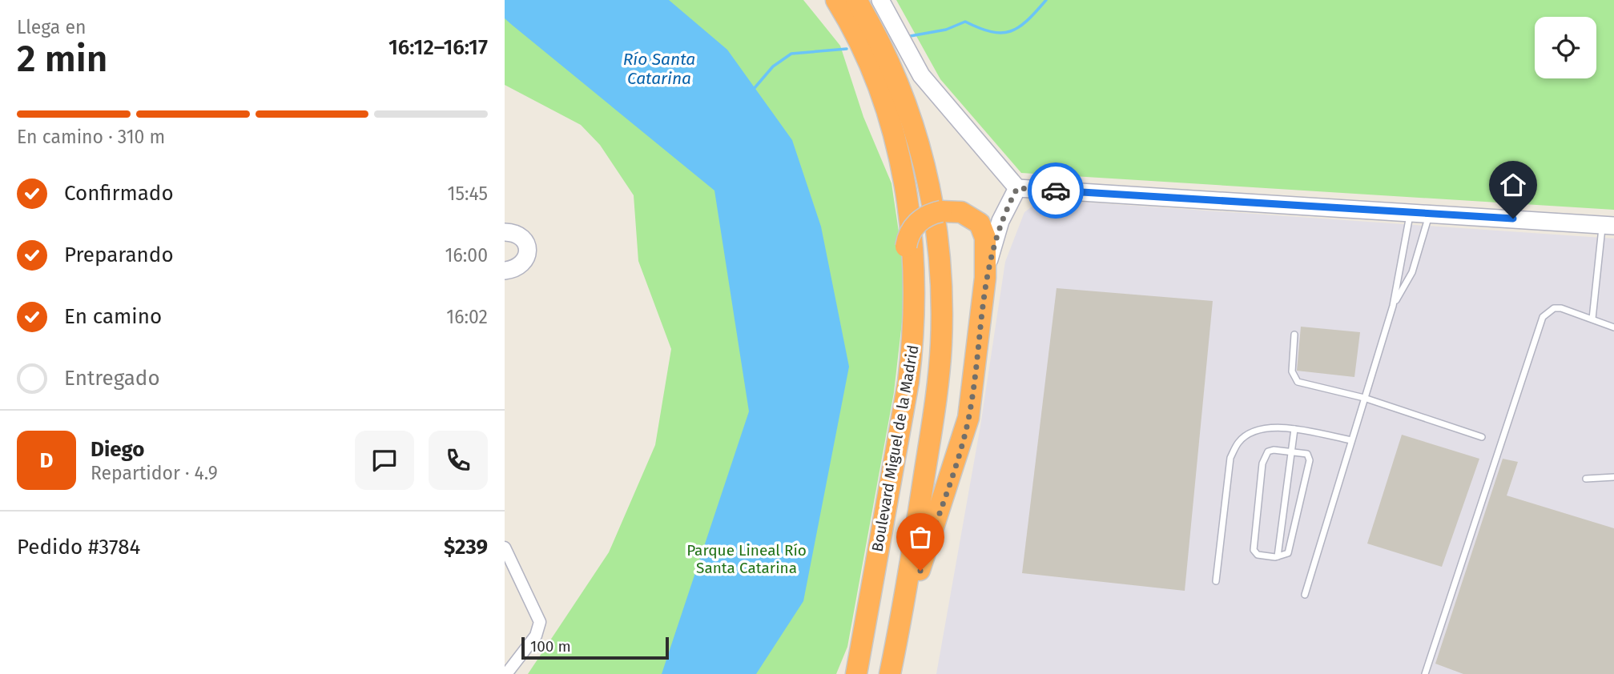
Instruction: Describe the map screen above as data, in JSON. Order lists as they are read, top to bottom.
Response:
{
  "streets": {
    "highway": ["Boulevard Miguel de la Madrid"]
  },
  "water": ["Río Santa Catarina"],
  "parks": ["Parque Lineal Río Santa Catarina"],
  "scale_bar": "100 m",
  "page": {
    "heading": ["2 min", "Llega en", "16:12–16:17"],
    "panel": [
      "Diego",
      "Repartidor · 4.9",
      "Pedido #3784",
      "$239"
    ],
    "bar": "En camino · 310 m",
    "list": [
      ["Confirmado", "15:45"],
      ["Preparando", "16:00"],
      ["En camino", "16:02"],
      "Entregado"
    ],
    "round": "D",
    "scale": "100 m"
  }
}
